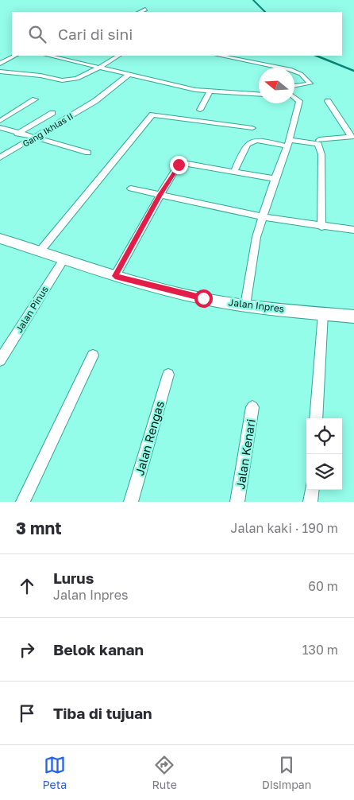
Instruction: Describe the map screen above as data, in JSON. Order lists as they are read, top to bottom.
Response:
{
  "streets": {
    "main road": ["Jalan Inpres"],
    "street": [
      "Gang Ikhlas II",
      "Jalan Pinus",
      "Jalan Rengas",
      "Jalan Kenari"
    ]
  },
  "crossings": [
    ["Jalan Inpres", "Jalan Pinus"]
  ],
  "north": "left",
  "page": {
    "search": "Cari di sini",
    "heading": ["3 mnt", "Jalan kaki · 190 m"],
    "list": [
      ["Lurus", "Jalan Inpres", "60 m"],
      ["Belok kanan", "130 m"],
      "Tiba di tujuan"
    ],
    "nav": ["Peta", "Rute", "Disimpan"]
  }
}
